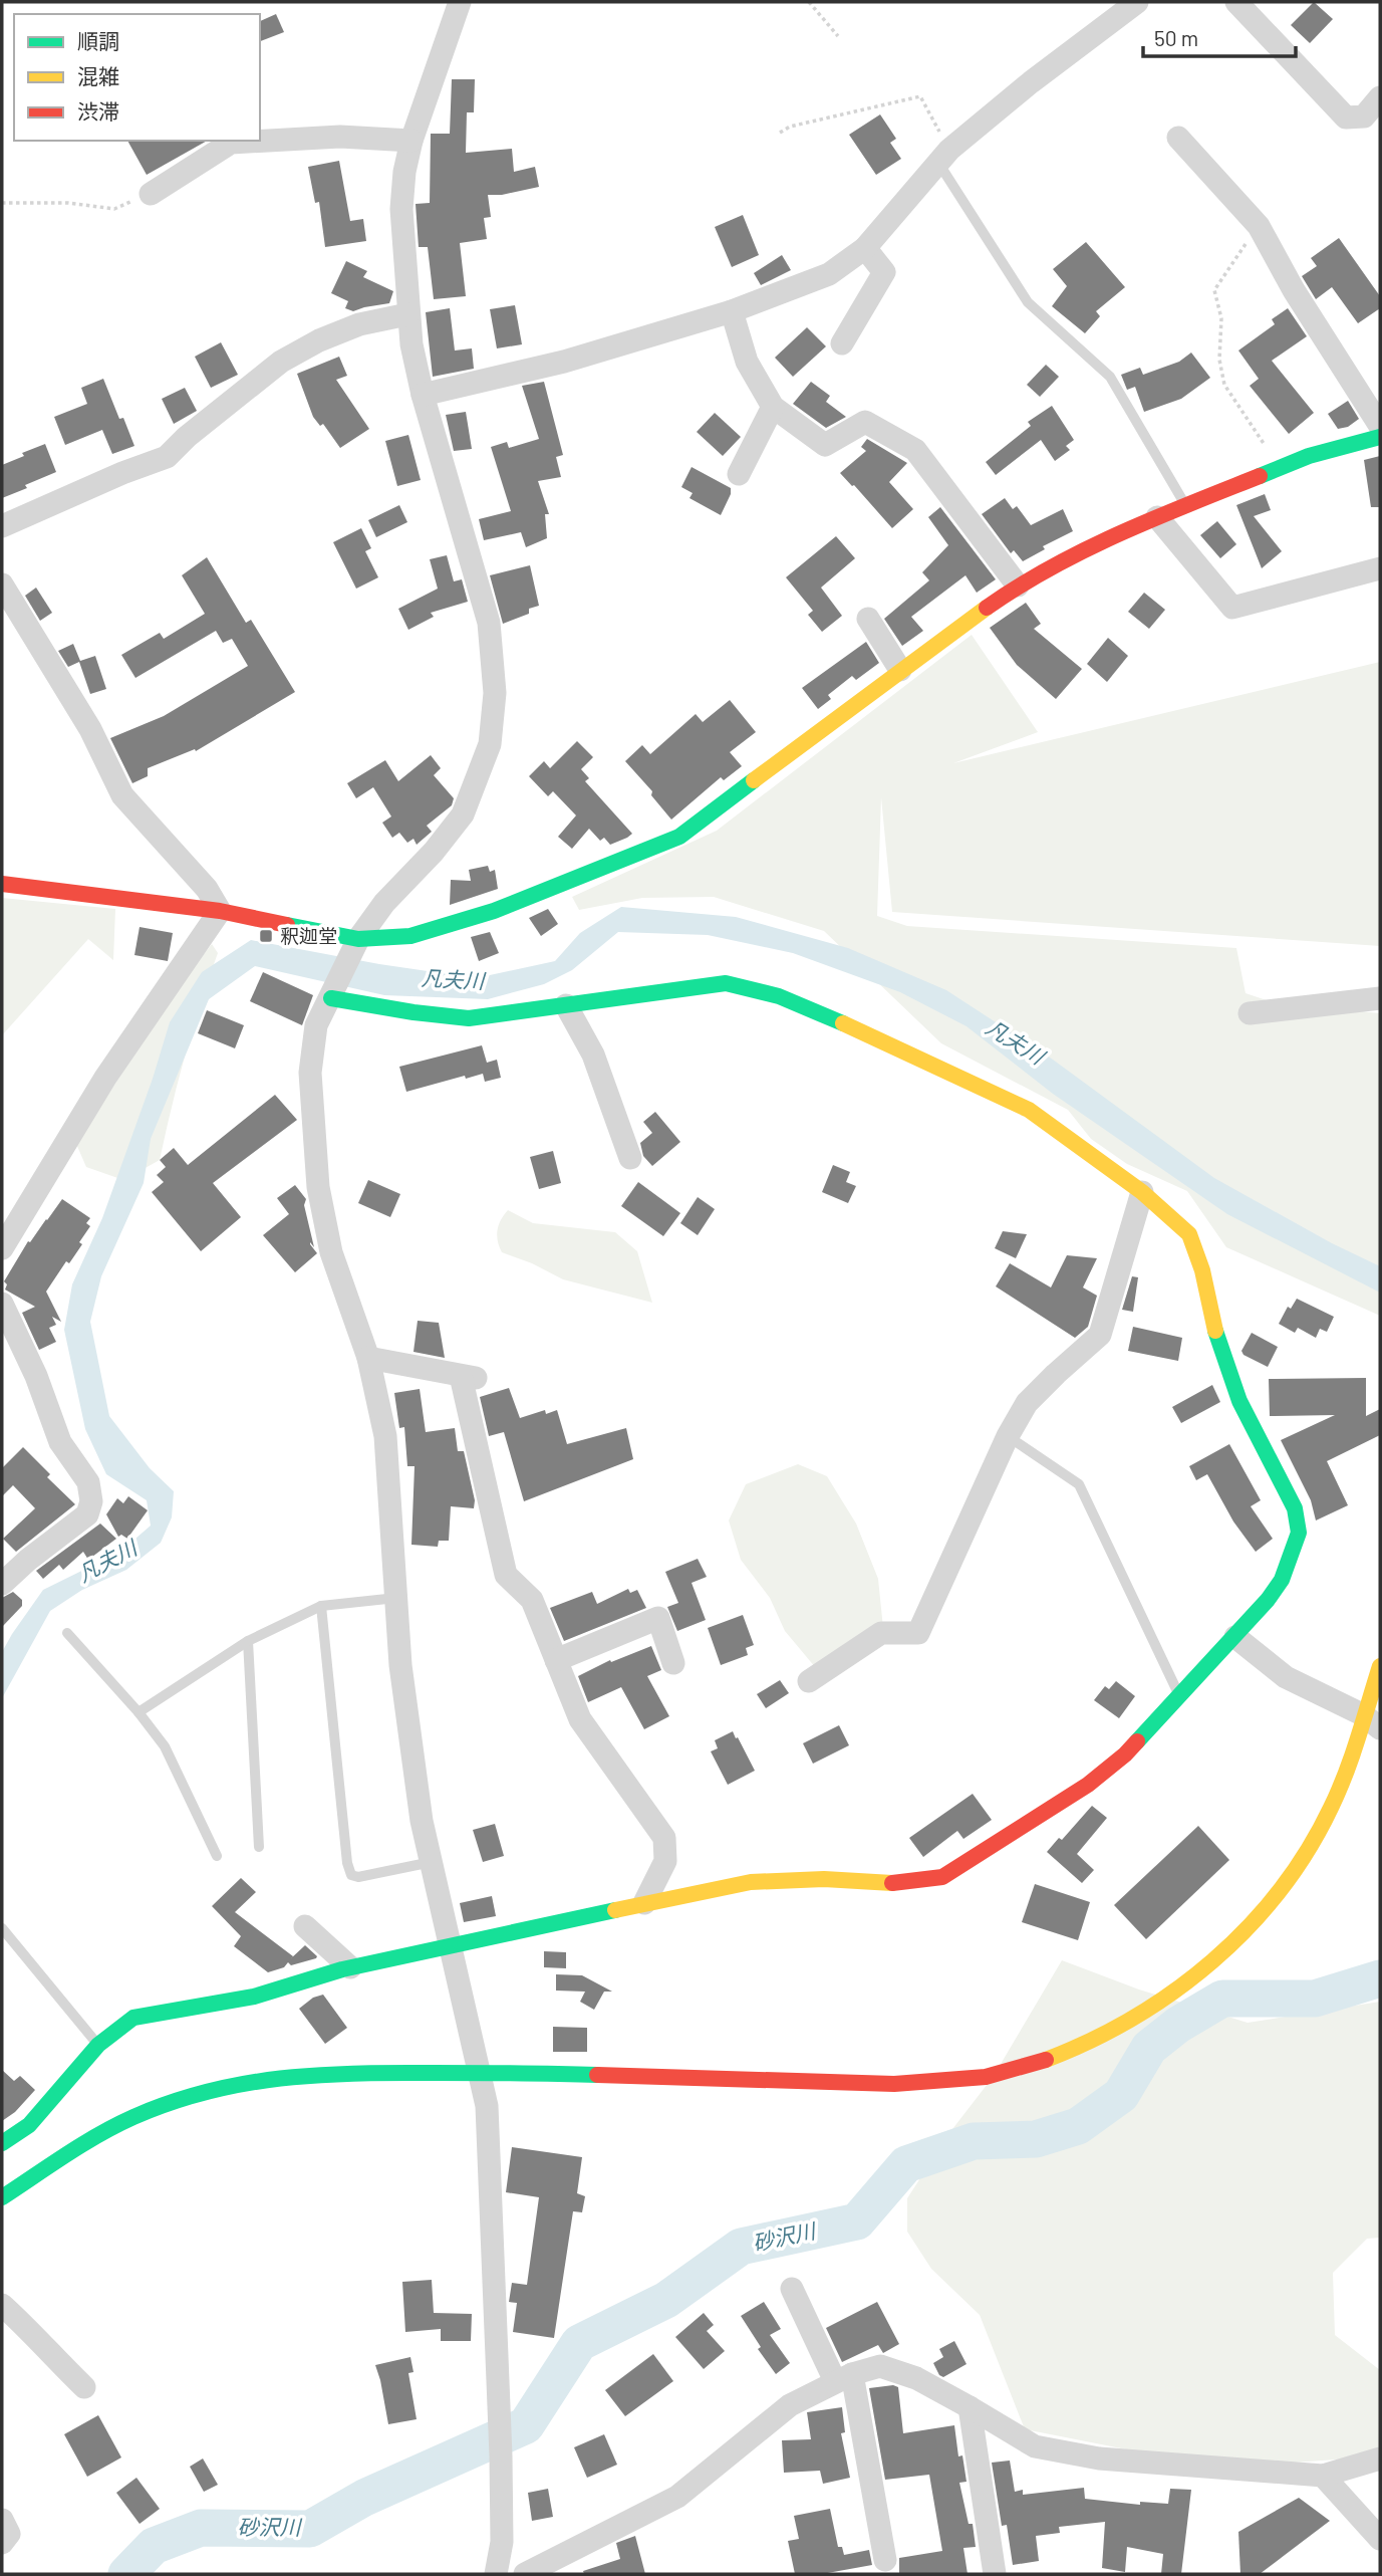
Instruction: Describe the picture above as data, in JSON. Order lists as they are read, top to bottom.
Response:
{
  "water": ["凡夫川", "砂沢川"],
  "places": {
    "transit": ["釈迦堂"]
  },
  "legend": ["順調", "混雑", "渋滞"],
  "scale_bar": "50 m"
}
